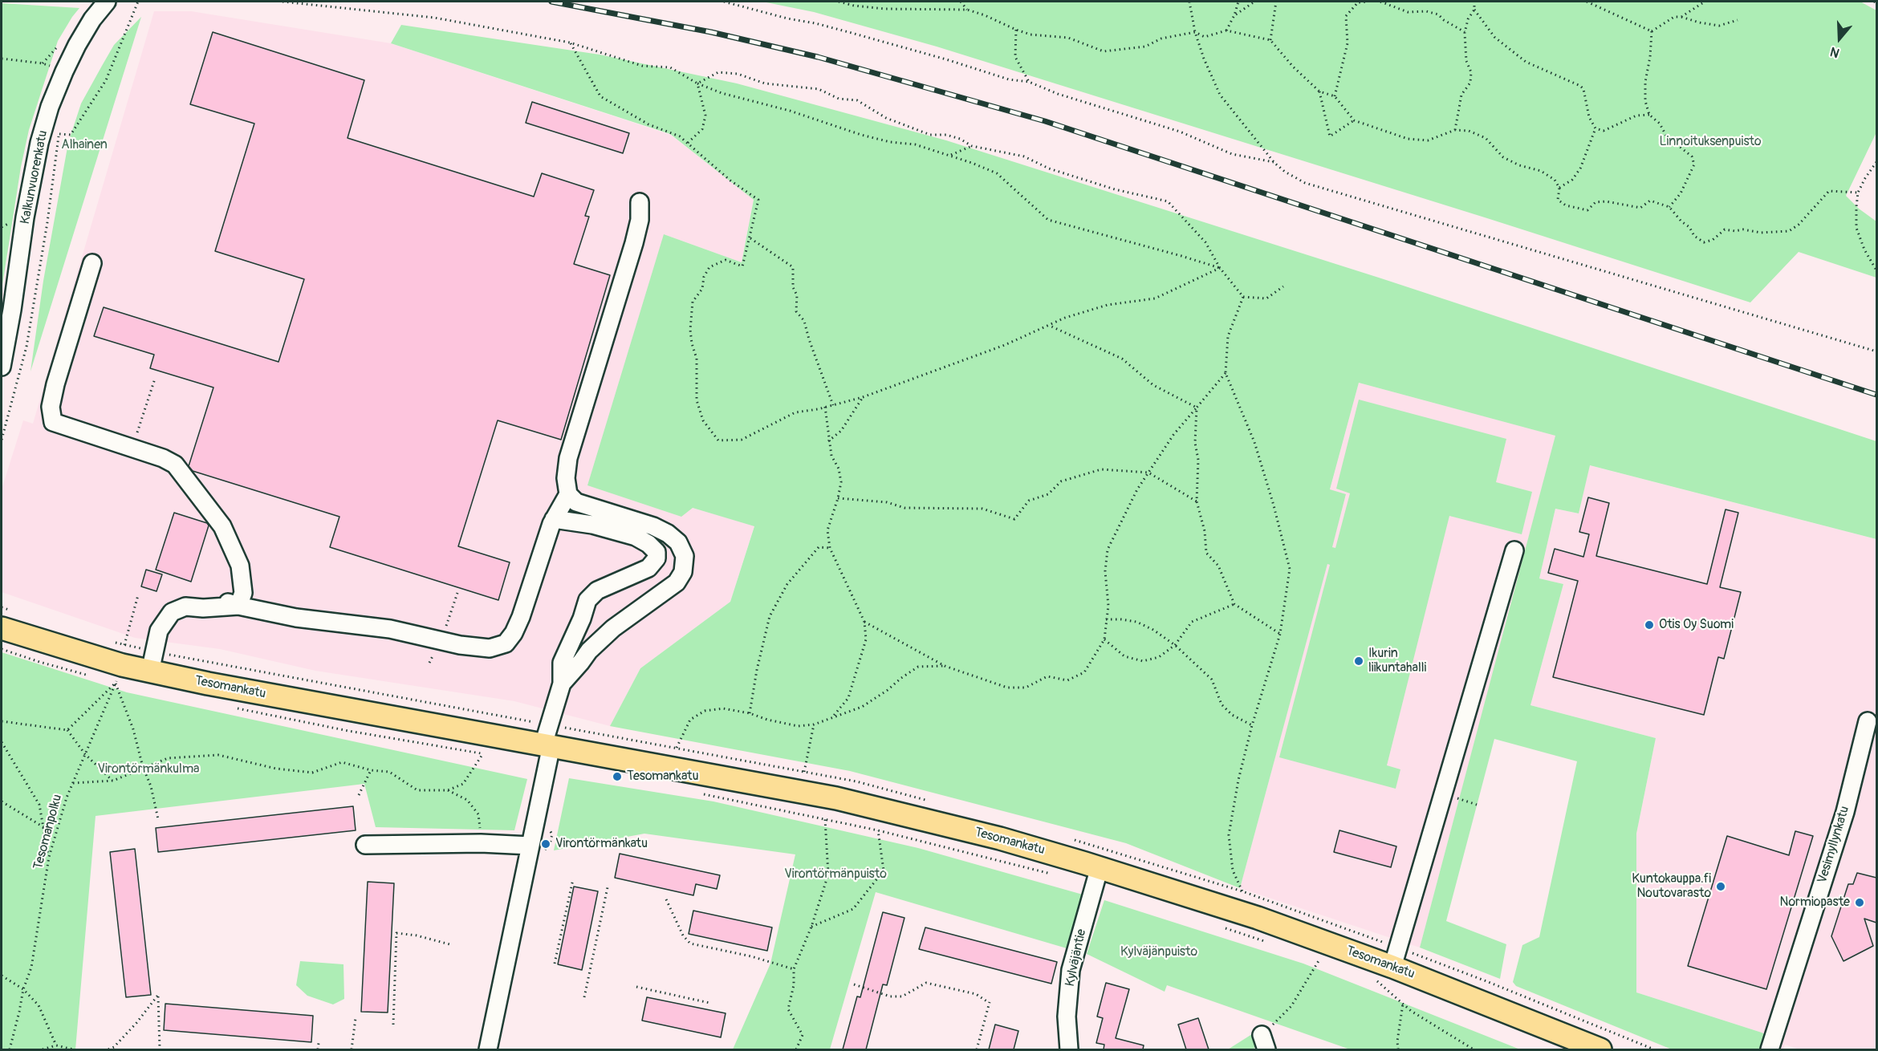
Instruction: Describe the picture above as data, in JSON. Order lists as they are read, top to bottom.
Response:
{
  "streets": {
    "main road": ["Tesomankatu"],
    "street": ["Kalkunvuorenkatu", "Vesimyllynkatu", "Kylväjäntie"],
    "path": ["Tesomanpolku"]
  },
  "crossings": [
    ["Tesomankatu", "Kylväjäntie"]
  ],
  "parks": [
    "Linnoituksenpuisto",
    "Alhainen",
    "Virontörmänkulma",
    "Virontörmänpuisto",
    "Kylväjänpuisto"
  ],
  "places": [
    "Otis Oy Suomi",
    "Ikurin liikuntahalli",
    "Tesomankatu",
    "Virontörmänkatu",
    "Kuntokauppa.fi Noutovarasto",
    "Normiopaste"
  ],
  "north": "bottom"
}
